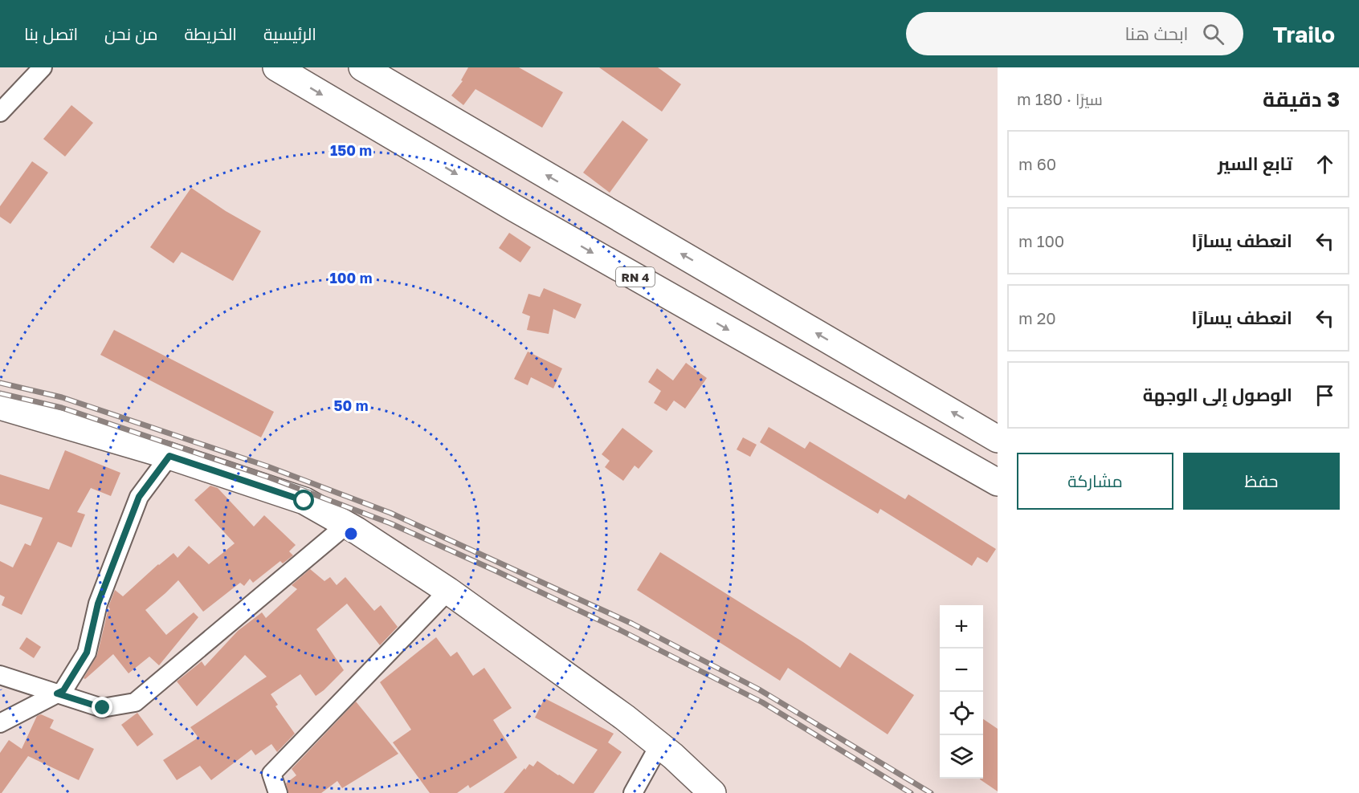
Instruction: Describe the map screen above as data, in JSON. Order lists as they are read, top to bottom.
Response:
{
  "streets": {
    "main road": ["RN 4"]
  },
  "page": {
    "header": "Trailo",
    "search": "ابحث هنا",
    "nav": [
      "الرئيسية",
      "الخريطة",
      "من نحن",
      "اتصل بنا"
    ],
    "heading": ["3 دقيقة", "سيرًا · 180 m"],
    "list": [
      ["تابع السير", "60 m"],
      ["انعطف يسارًا", "100 m"],
      ["انعطف يسارًا", "20 m"],
      "الوصول إلى الوجهة"
    ],
    "buttons": ["حفظ", "مشاركة"],
    "map_buttons": ["+", "−"]
  },
  "rings": ["150 m", "100 m", "50 m"]
}
